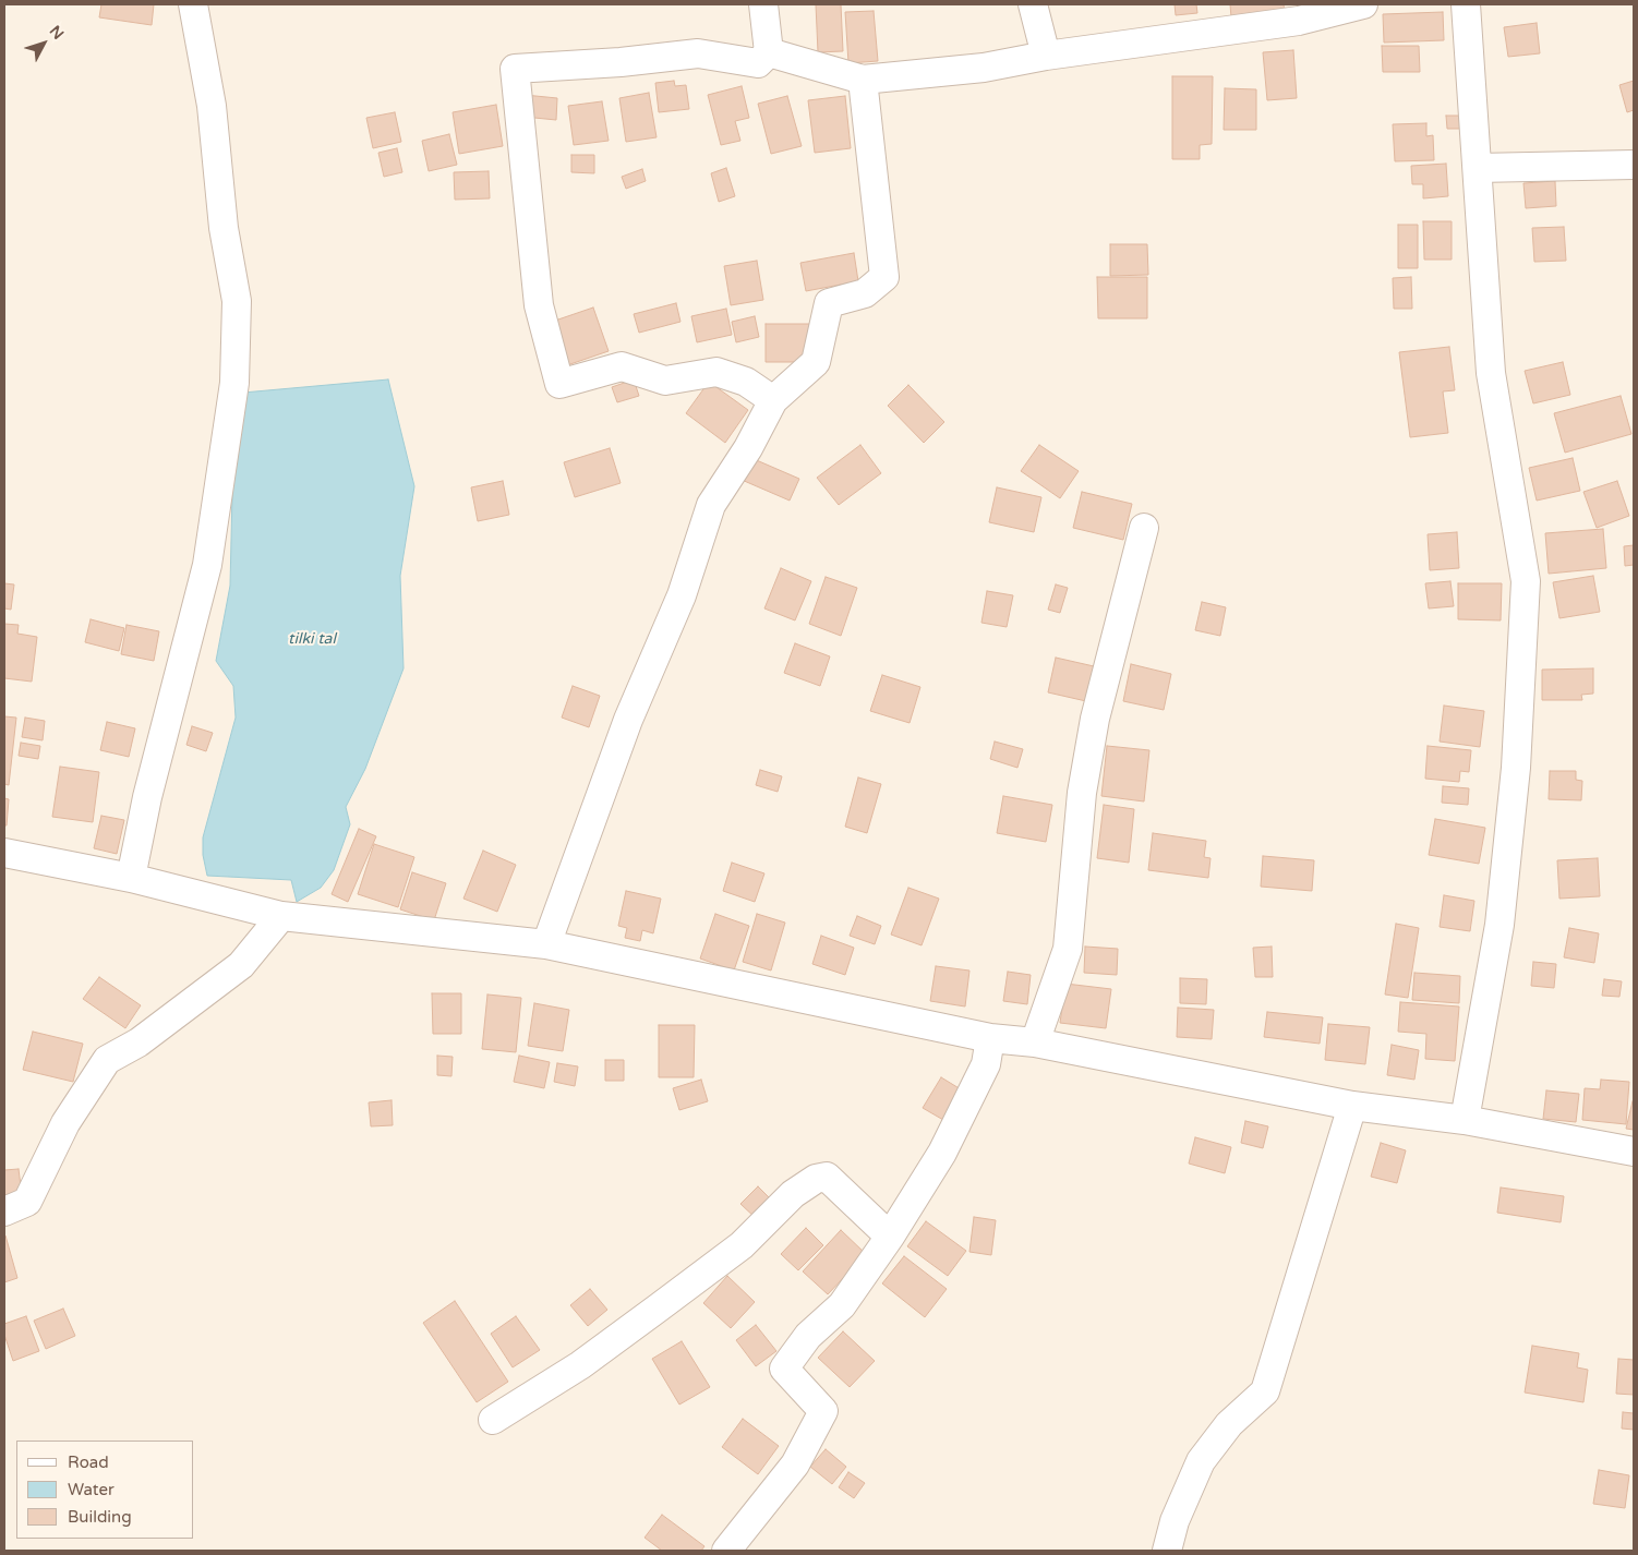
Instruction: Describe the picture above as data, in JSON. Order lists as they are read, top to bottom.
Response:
{
  "water": ["tilki tal"],
  "legend": ["Road", "Water", "Building"],
  "north": "top right"
}
